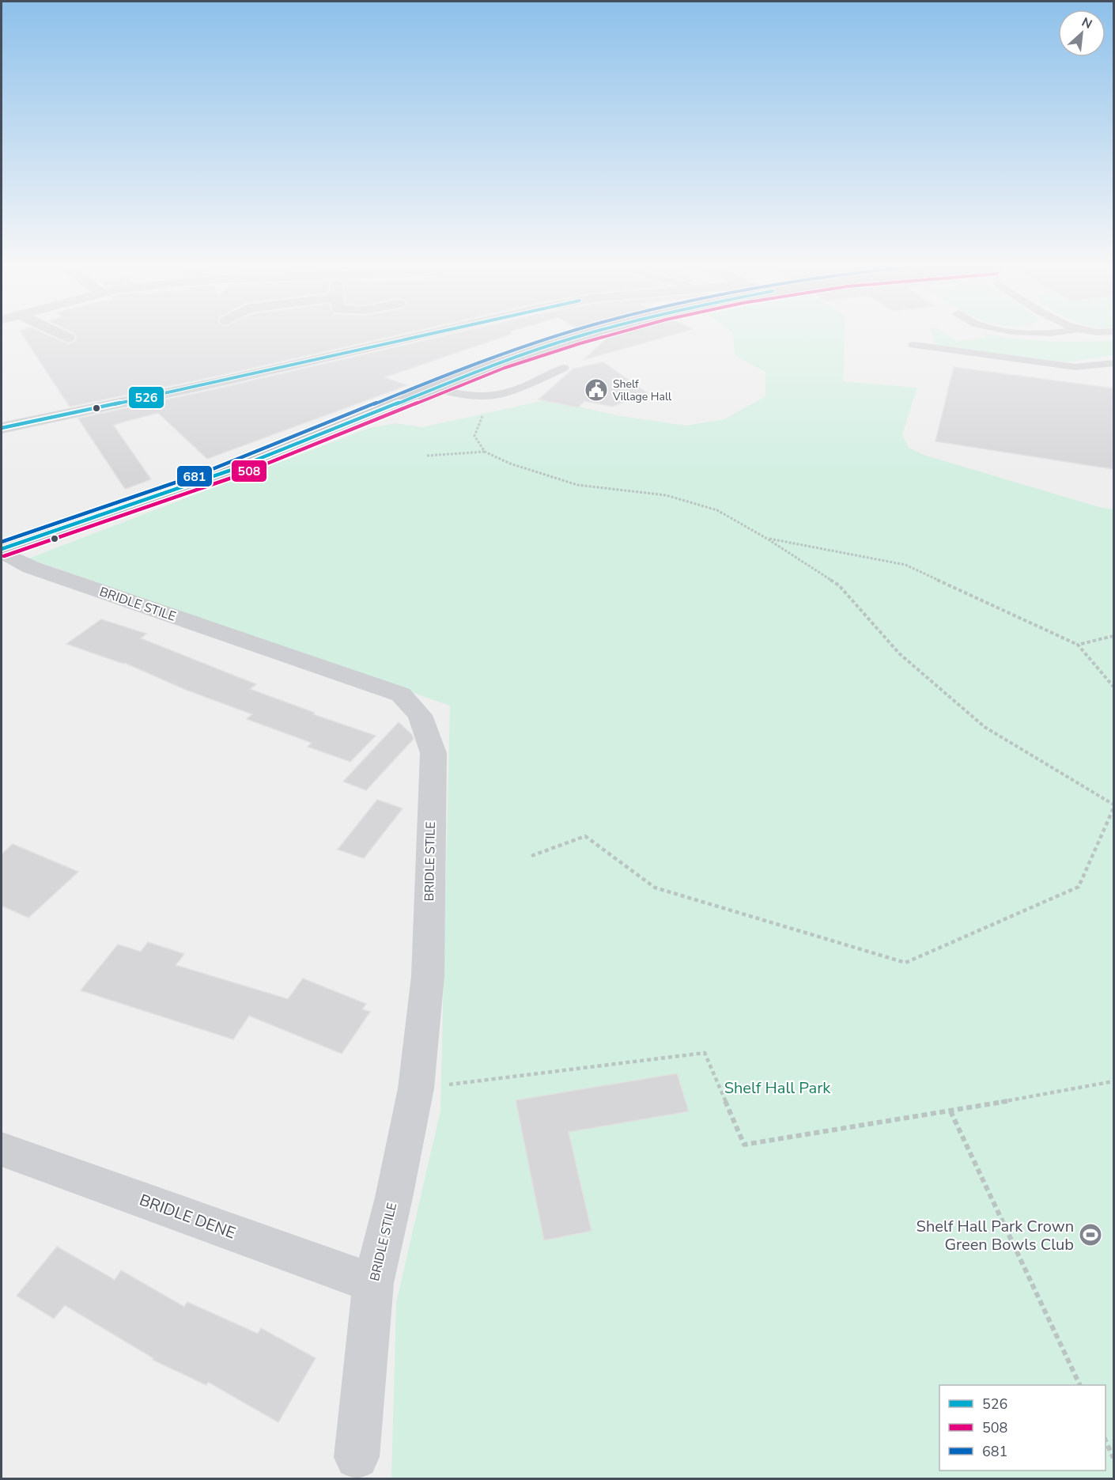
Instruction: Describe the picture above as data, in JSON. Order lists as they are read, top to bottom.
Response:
{
  "streets": {
    "street": ["BRIDLE STILE", "BRIDLE DENE"]
  },
  "crossings": [
    ["BRIDLE STILE", "BRIDLE DENE"]
  ],
  "parks": ["Shelf Hall Park"],
  "places": {
    "public building": ["Shelf Village Hall"],
    "sports": ["Shelf Hall Park Crown Green Bowls Club"]
  },
  "lines": ["transit line 526", "transit line 508", "transit line 681"],
  "legend": ["526", "508", "681"],
  "north": "top right"
}
